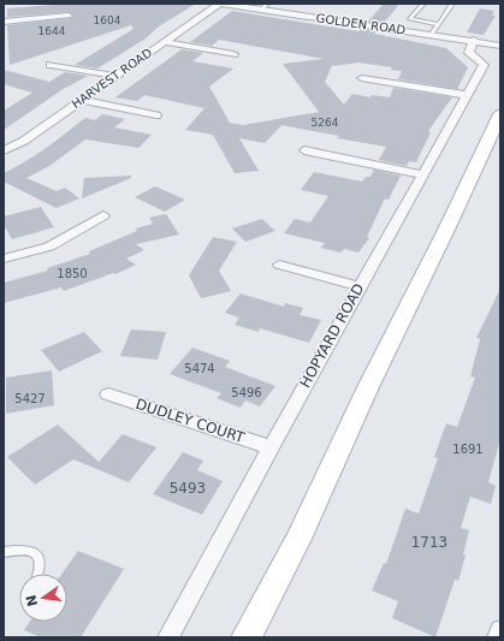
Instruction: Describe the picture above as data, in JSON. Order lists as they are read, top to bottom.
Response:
{
  "streets": {
    "street": [
      "GOLDEN ROAD",
      "HARVEST ROAD",
      "HOPYARD ROAD",
      "DUDLEY COURT"
    ]
  },
  "crossings": [
    ["GOLDEN ROAD", "HARVEST ROAD"],
    ["GOLDEN ROAD", "HOPYARD ROAD"],
    ["HOPYARD ROAD", "DUDLEY COURT"]
  ],
  "house_numbers": [
    "1604",
    "1644",
    "5264",
    "1850",
    "5474",
    "5496",
    "5427",
    "1691",
    "5493",
    "1713"
  ],
  "north": "left"
}
